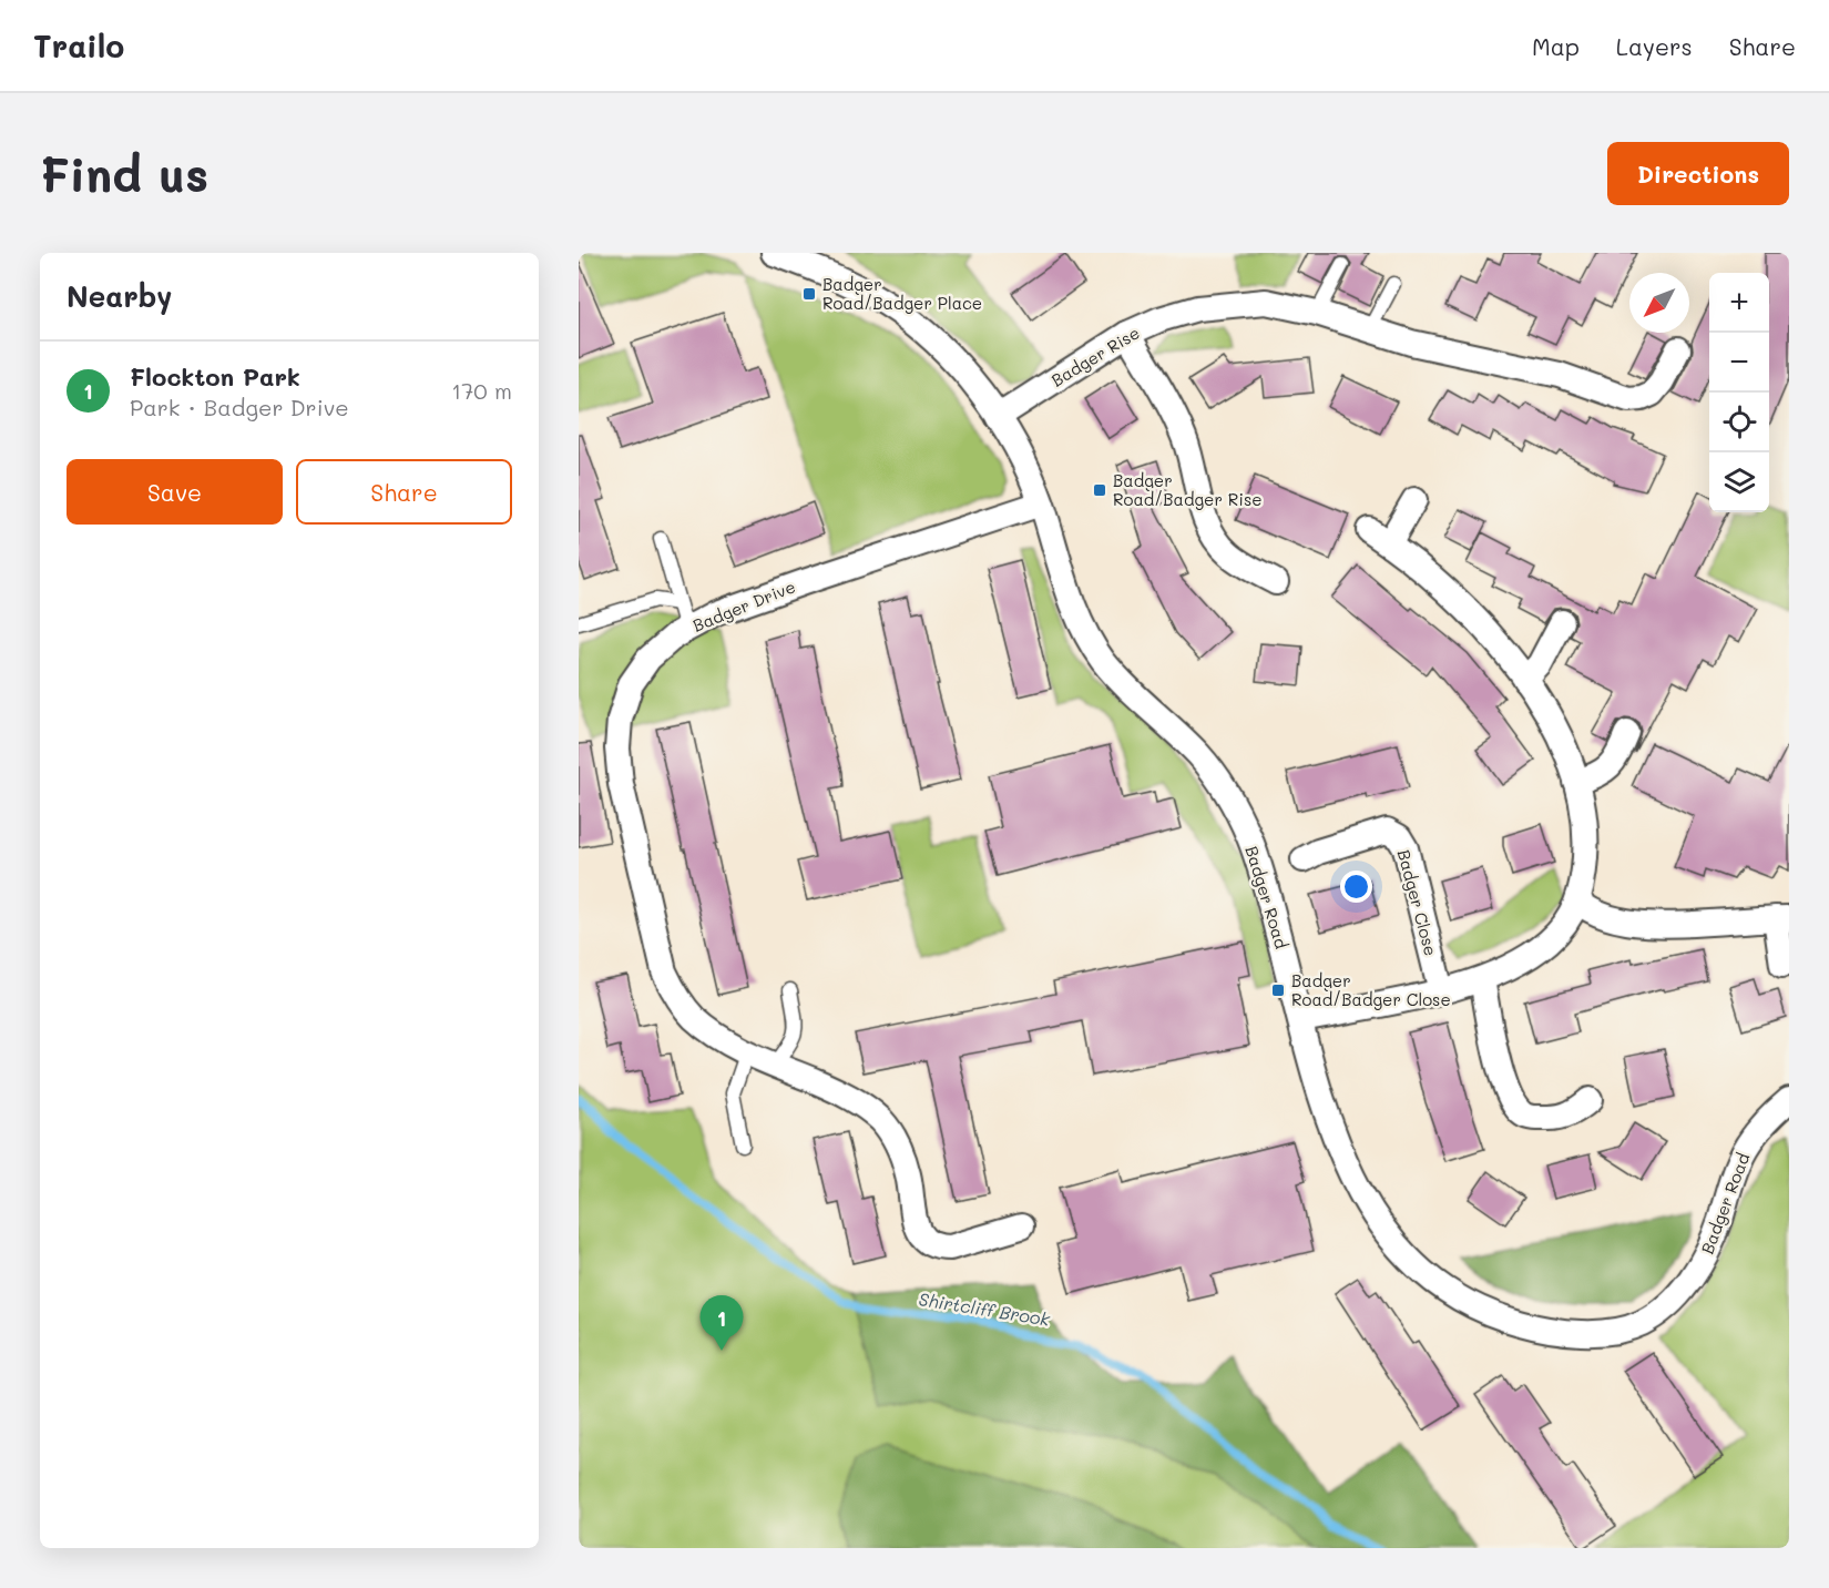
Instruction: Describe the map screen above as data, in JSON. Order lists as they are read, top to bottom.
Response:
{
  "streets": {
    "street": [
      "Badger Rise",
      "Badger Drive",
      "Badger Road",
      "Badger Close"
    ]
  },
  "crossings": [
    ["Badger Rise", "Badger Road"],
    ["Badger Drive", "Badger Road"]
  ],
  "water": ["Shirtcliff Brook"],
  "places": {
    "transit": ["Badger Road/Badger Place", "Badger Road/Badger Rise", "Badger Road/Badger Close"]
  },
  "north": "bottom left",
  "page": {
    "header": "Trailo",
    "nav": ["Map", "Layers", "Share"],
    "buttons": [
      "Directions",
      ["Save", "Share"]
    ],
    "title": "Find us",
    "heading": "Nearby",
    "map_buttons": ["+", "−"],
    "list": [
      {
        "mark": "1",
        "name": "Flockton Park",
        "note": "Park · Badger Drive",
        "value": "170 m"
      }
    ],
    "pins": "1"
  }
}
